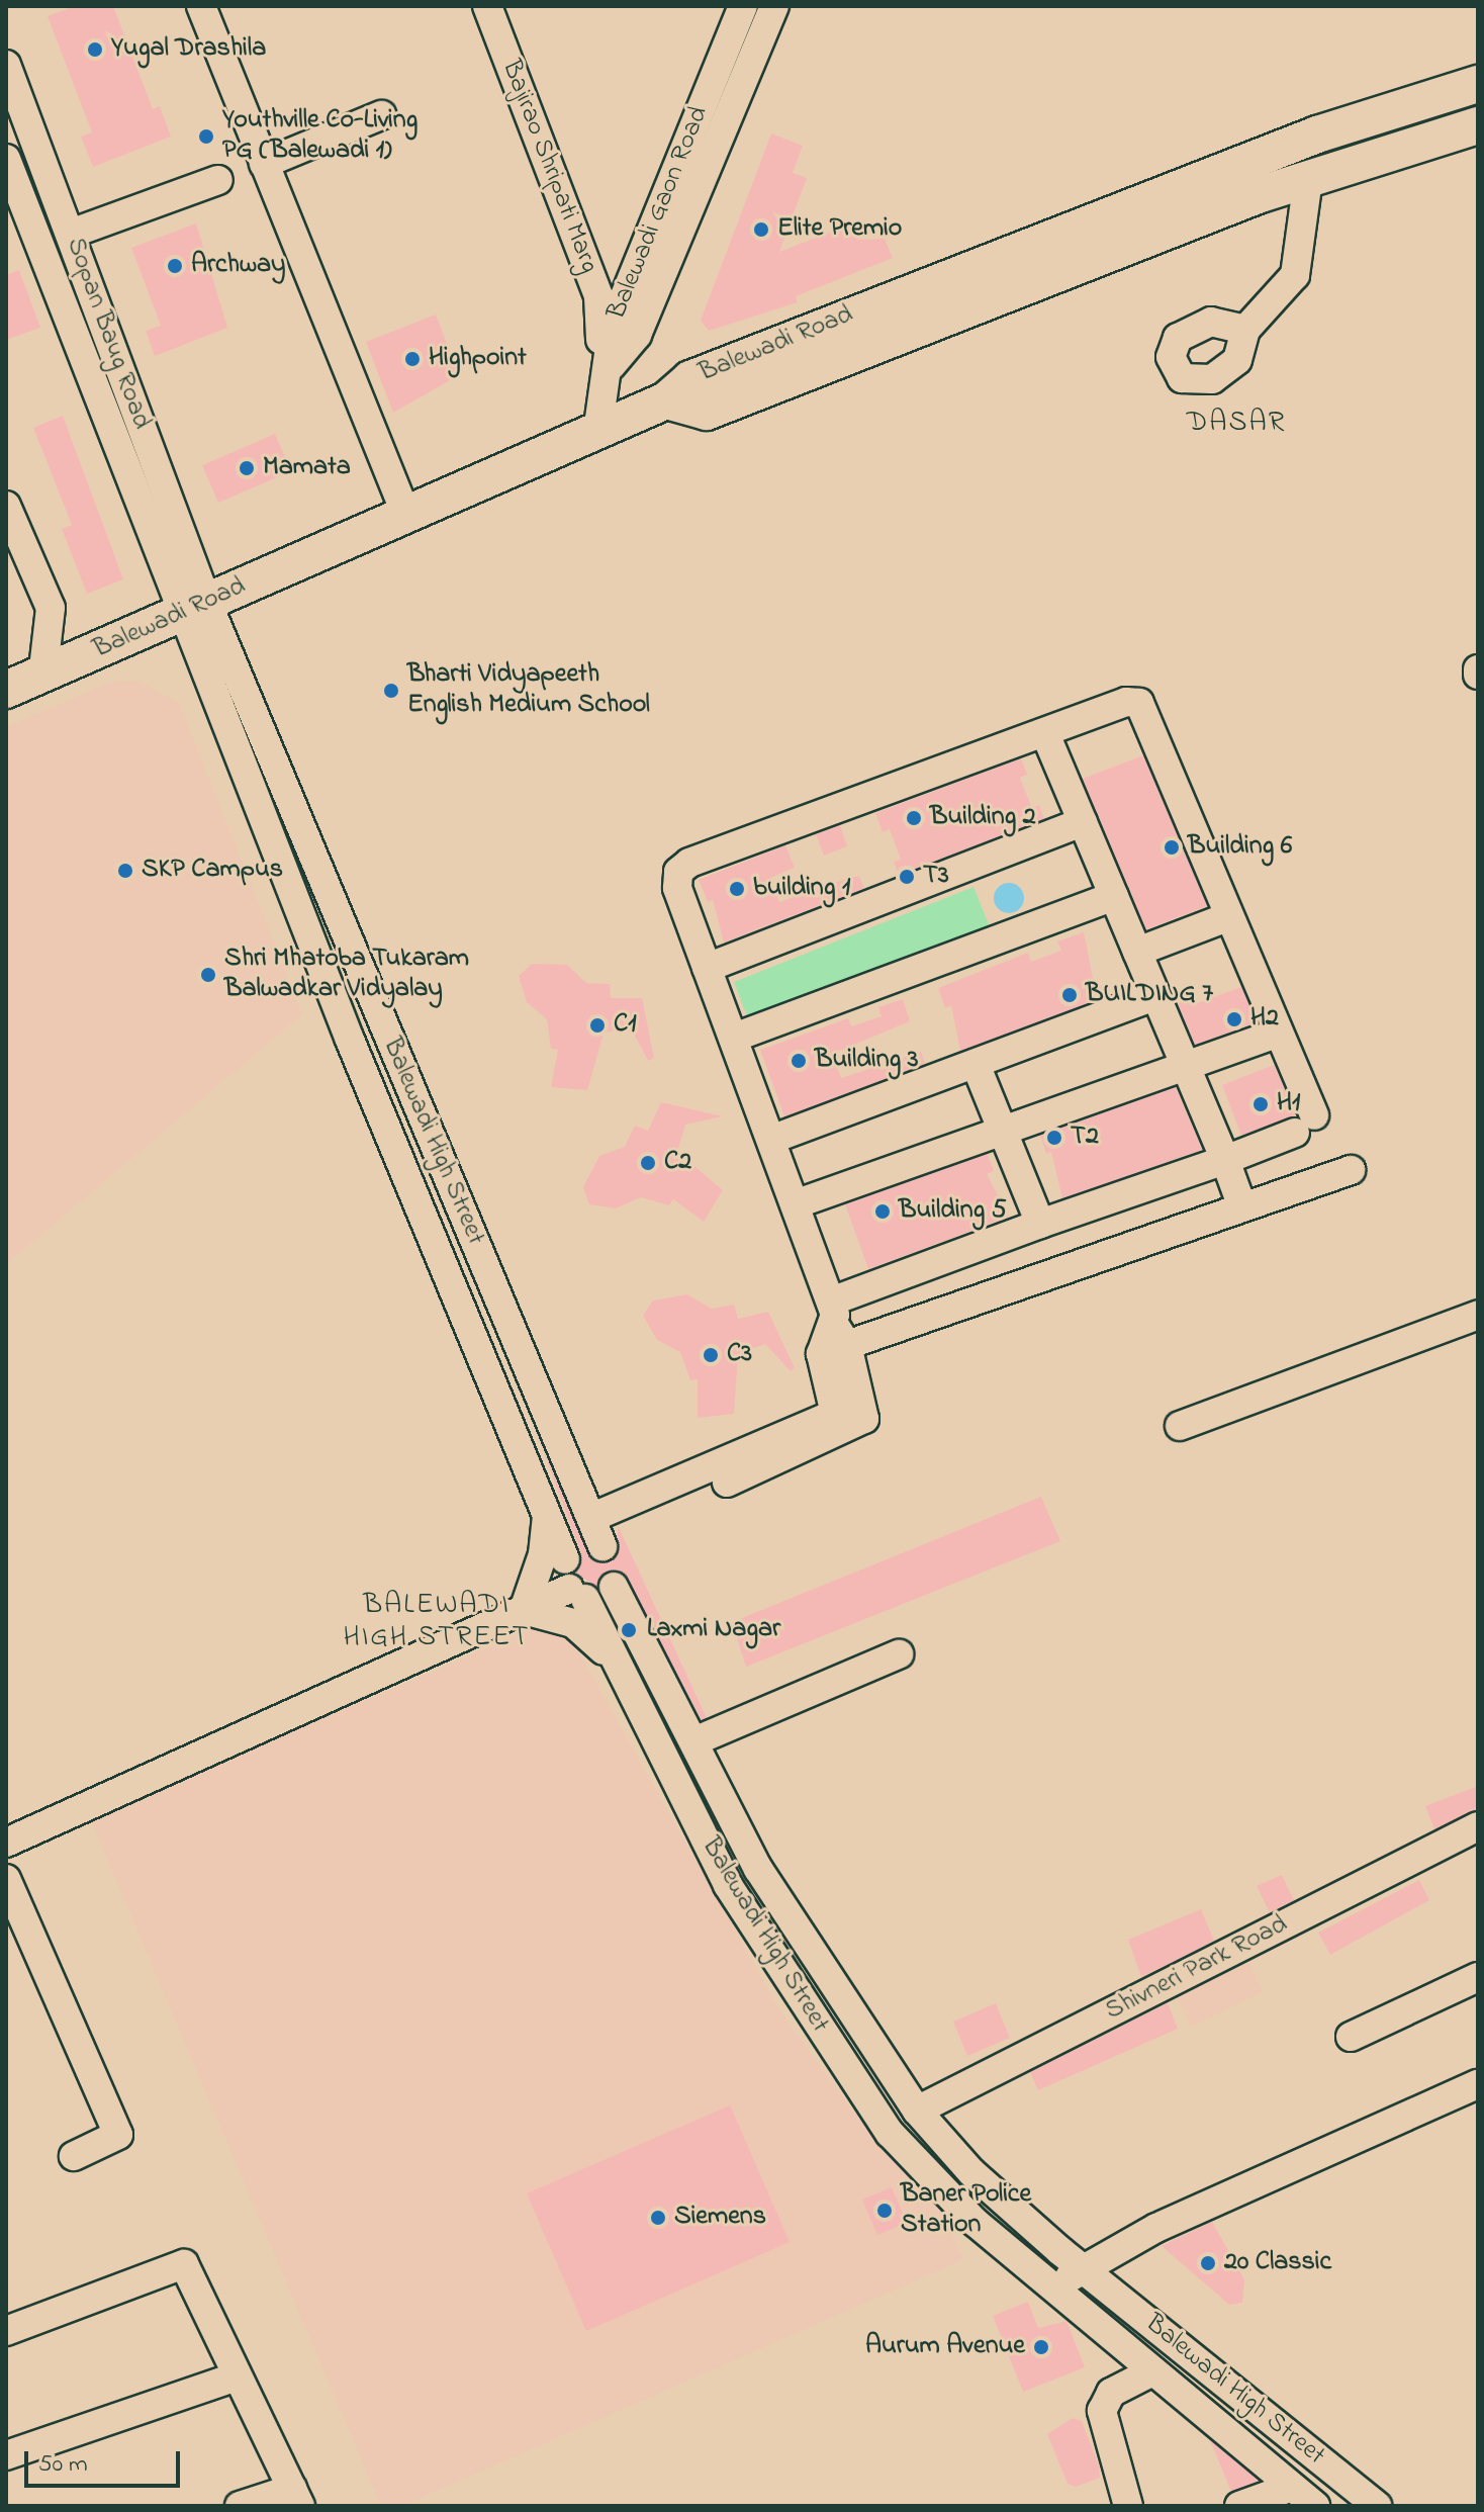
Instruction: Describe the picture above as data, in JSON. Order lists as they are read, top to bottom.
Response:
{
  "streets": {
    "main road": ["Balewadi Road"],
    "street": [
      "Bajirao Shripati Marg",
      "Balewadi Gaon Road",
      "Sopan Baug Road",
      "Balewadi High Street",
      "Shivneri Park Road"
    ]
  },
  "crossings": [
    ["Bajirao Shripati Marg", "Balewadi Gaon Road"],
    ["Bajirao Shripati Marg", "Balewadi Road"],
    ["Balewadi Gaon Road", "Balewadi Road"],
    ["Sopan Baug Road", "Balewadi Road"],
    ["Sopan Baug Road", "Balewadi High Street"],
    ["Balewadi Road", "Balewadi High Street"],
    ["Balewadi High Street", "Shivneri Park Road"]
  ],
  "districts": ["DASAR", "BALEWADI HIGH STREET"],
  "places": [
    "Yugal Drashila",
    "Youthville Co-Living PG (Balewadi 1)",
    "Elite Premio",
    "Archway",
    "Highpoint",
    "Mamata",
    "Bharti Vidyapeeth English Medium School",
    "Building 2",
    "Building 6",
    "SKP Campus",
    "T3",
    "building 1",
    "Shri Mhatoba Tukaram Balwadkar Vidyalay",
    "BUILDING 7",
    "H2",
    "C1",
    "Building 3",
    "H1",
    "T2",
    "C2",
    "Building 5",
    "C3",
    "Laxmi Nagar",
    "Baner Police Station",
    "Siemens",
    "20 Classic",
    "Aurum Avenue"
  ],
  "scale_bar": "50 m"
}
